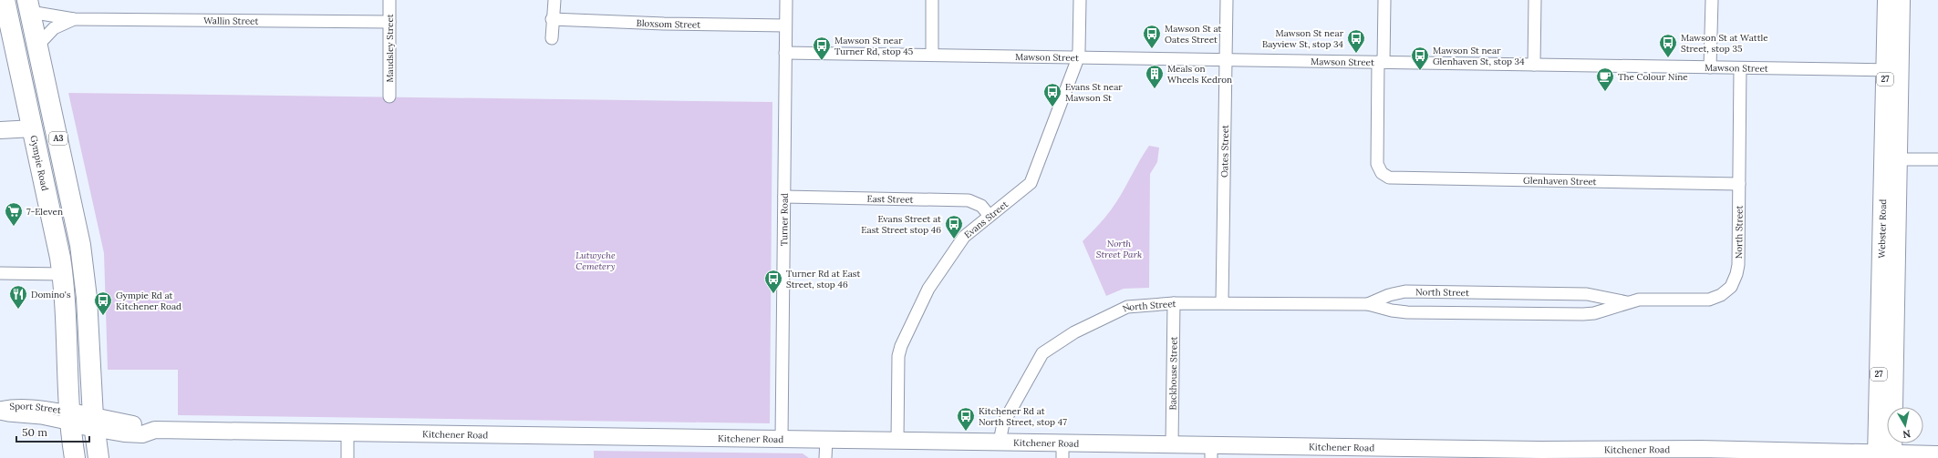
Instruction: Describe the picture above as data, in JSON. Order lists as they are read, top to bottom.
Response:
{
  "streets": {
    "highway": ["A3", "Gympie Road"],
    "main road": ["27", "Webster Road"],
    "street": [
      "Wallin Street",
      "Bloxsom Street",
      "Maudsley Street",
      "Mawson Street",
      "Oates Street",
      "Glenhaven Street",
      "East Street",
      "Turner Road",
      "Evans Street",
      "North Street",
      "Backhouse Street",
      "Sport Street",
      "Kitchener Road"
    ]
  },
  "crossings": [
    ["Wallin Street", "Maudsley Street"],
    ["Wallin Street", "A3"],
    ["Bloxsom Street", "Turner Road"],
    ["Mawson Street", "Oates Street"],
    ["Mawson Street", "Glenhaven Street"],
    ["Mawson Street", "Turner Road"],
    ["Mawson Street", "Evans Street"],
    ["Mawson Street", "Webster Road"],
    ["Mawson Street", "North Street"],
    ["A3", "Kitchener Road"],
    ["Oates Street", "North Street"],
    ["Gympie Road", "Sport Street"],
    ["Gympie Road", "Kitchener Road"],
    ["Glenhaven Street", "North Street"],
    ["East Street", "Turner Road"],
    ["East Street", "Evans Street"],
    ["Turner Road", "Kitchener Road"],
    ["Evans Street", "Kitchener Road"],
    ["Webster Road", "Kitchener Road"],
    ["North Street", "Backhouse Street"],
    ["North Street", "Kitchener Road"],
    ["Backhouse Street", "Kitchener Road"],
    ["Sport Street", "Kitchener Road"]
  ],
  "parks": ["North Street Park", "Lutwyche Cemetery"],
  "places": {
    "bus stop": [
      "Mawson St at Oates Street",
      "Mawson St near Bayview St, stop 34",
      "Mawson St at Wattle Street, stop 35",
      "Mawson St near Turner Rd, stop 45",
      "Mawson St near Glenhaven St, stop 34",
      "Evans St near Mawson St",
      "Evans Street at East Street stop 46",
      "Turner Rd at East Street, stop 46",
      "Gympie Rd at Kitchener Road",
      "Kitchener Rd at North Street, stop 47"
    ],
    "building": ["Meals on Wheels Kedron"],
    "cafe": ["The Colour Nine"],
    "supermarket": ["7-Eleven"],
    "restaurant": ["Domino's"]
  },
  "scale_bar": "50 m",
  "north": "bottom"
}
